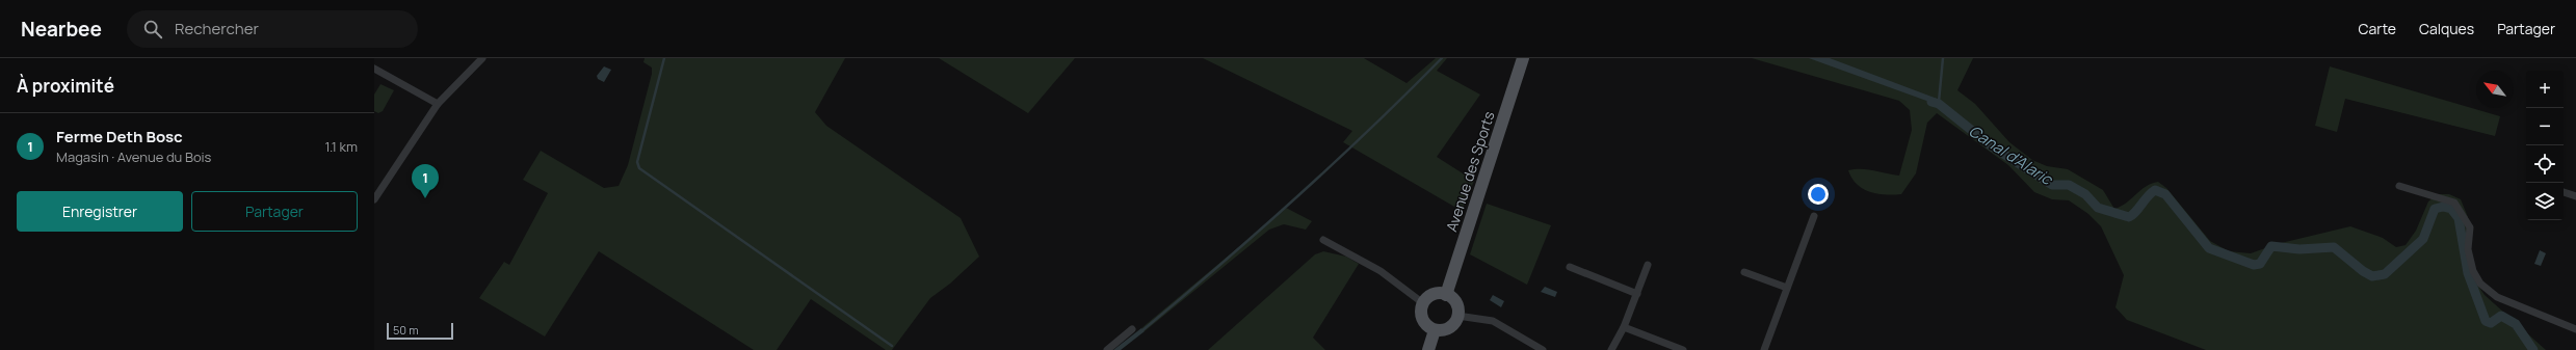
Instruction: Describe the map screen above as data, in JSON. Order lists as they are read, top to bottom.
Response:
{
  "streets": {
    "main road": ["Avenue des Sports"]
  },
  "water": ["Canal d'Alaric"],
  "scale_bar": "50 m",
  "north": "top left",
  "page": {
    "header": "Nearbee",
    "search": "Rechercher",
    "nav": ["Carte", "Calques", "Partager"],
    "heading": "À proximité",
    "map_buttons": ["+", "−"],
    "list": [
      {
        "mark": "1",
        "name": "Ferme Deth Bosc",
        "note": "Magasin · Avenue du Bois",
        "value": "1.1 km"
      }
    ],
    "pins": "1",
    "buttons": ["Enregistrer", "Partager"],
    "scale": "50 m"
  }
}
